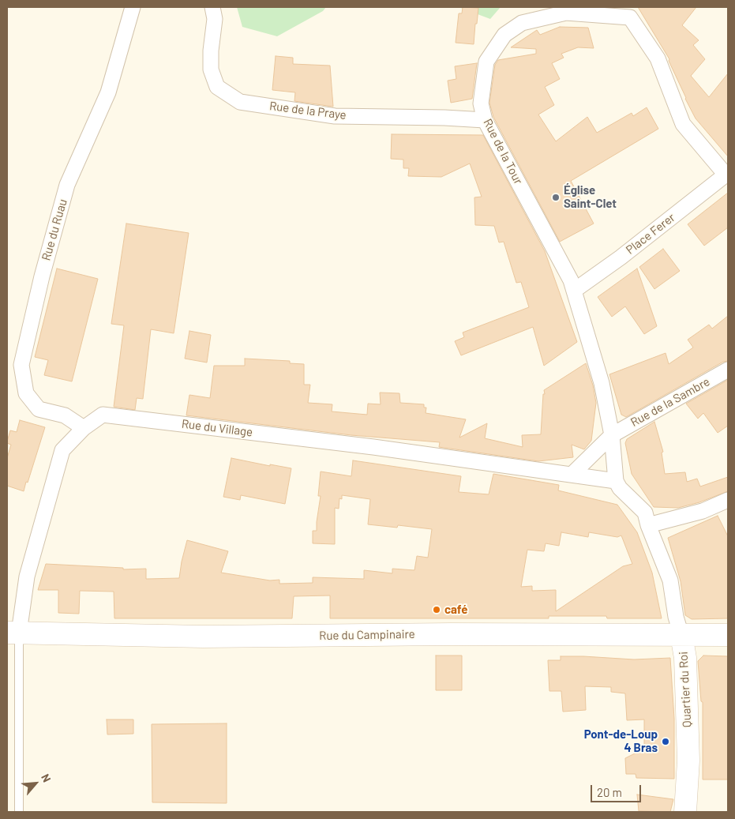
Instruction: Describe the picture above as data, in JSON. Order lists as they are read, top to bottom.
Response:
{
  "streets": {
    "main road": ["Rue du Campinaire", "Quartier du Roi"],
    "street": [
      "Rue de la Praye",
      "Rue de la Tour",
      "Rue du Ruau",
      "Place Ferer",
      "Rue de la Sambre",
      "Rue du Village"
    ]
  },
  "crossings": [
    ["Rue de la Praye", "Rue de la Tour"],
    ["Rue de la Tour", "Place Ferer"],
    ["Rue de la Tour", "Rue de la Sambre"],
    ["Rue de la Tour", "Rue du Village"],
    ["Rue de la Tour", "Quartier du Roi"],
    ["Rue du Ruau", "Rue du Village"],
    ["Rue de la Sambre", "Rue du Village"],
    ["Rue du Village", "Rue du Campinaire"],
    ["Rue du Village", "Quartier du Roi"],
    ["Rue du Campinaire", "Quartier du Roi"]
  ],
  "places": ["Église Saint-Clet", "café", "Pont-de-Loup 4 Bras"],
  "scale_bar": "20 m",
  "north": "top right"
}
